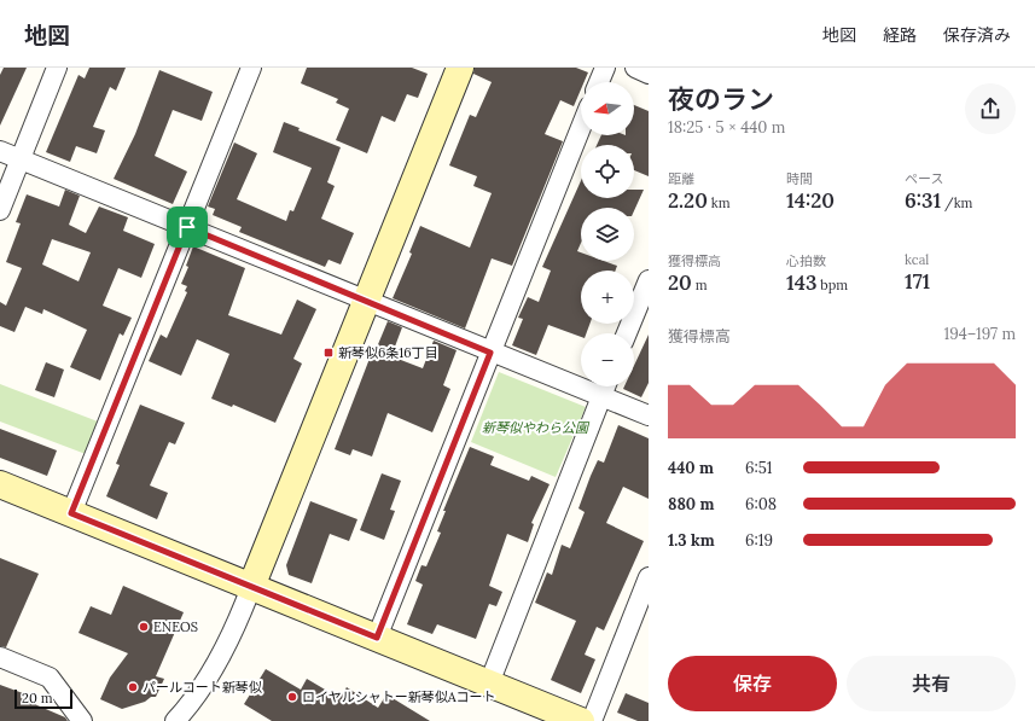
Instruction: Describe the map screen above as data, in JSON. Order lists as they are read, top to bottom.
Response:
{
  "parks": ["新琴似やわら公園"],
  "places": {
    "transit": ["新琴似6条16丁目"],
    "other": ["ENEOS", "パールコート新琴似", "ロイヤルシャトー新琴似Aコート"]
  },
  "scale_bar": "20 m",
  "north": "left",
  "page": {
    "header": "地図",
    "nav": ["地図", "経路", "保存済み"],
    "heading": ["夜のラン", "18:25 · 5 × 440 m"],
    "map_buttons": ["+", "−"],
    "stats": [
      ["距離", "2.20 km"],
      ["時間", "14:20"],
      ["ペース", "6:31 /km"],
      ["獲得標高", "20 m"],
      ["心拍数", "143 bpm"],
      ["kcal", "171"]
    ],
    "chart": ["獲得標高", "194–197 m"],
    "list": [
      {
        "name": "440 m",
        "note": "6:51"
      },
      {
        "name": "880 m",
        "note": "6:08"
      },
      {
        "name": "1.3 km",
        "note": "6:19"
      }
    ],
    "buttons": ["保存", "共有"],
    "scale": "20 m"
  }
}
